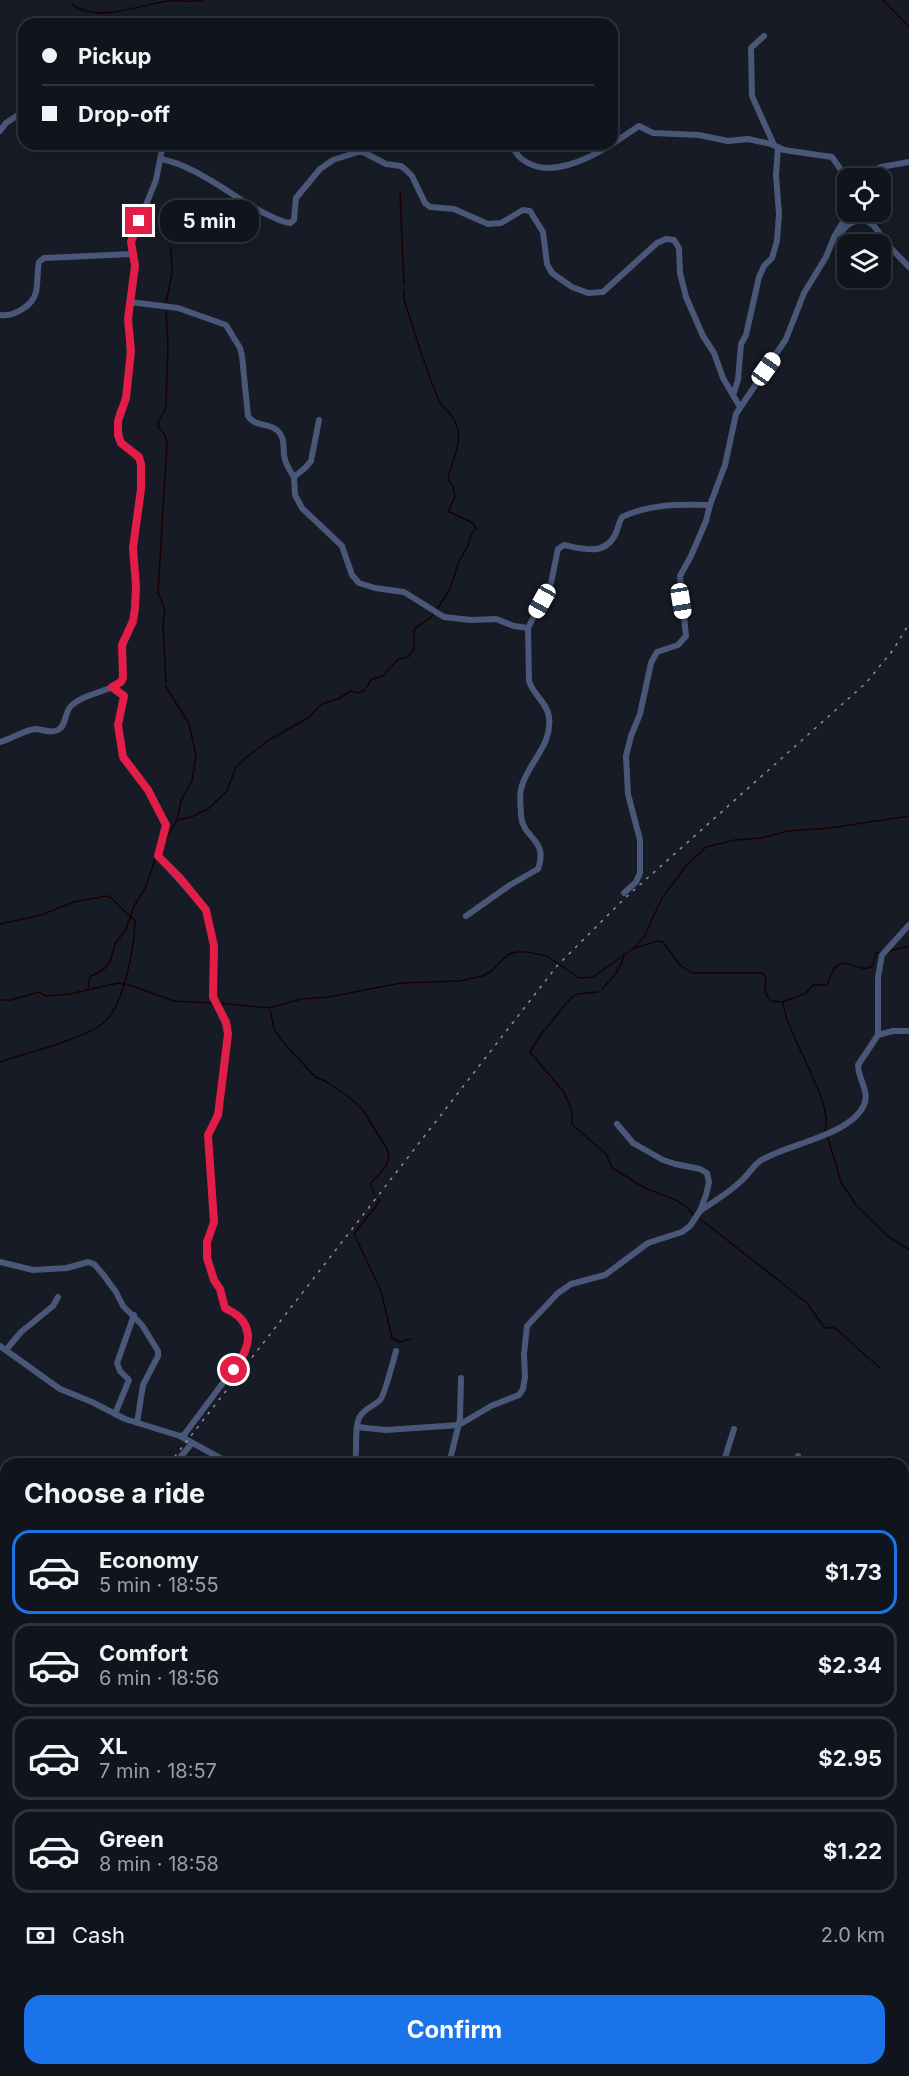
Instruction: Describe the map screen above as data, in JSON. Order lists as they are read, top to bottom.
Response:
{
  "page": {
    "banner": ["Pickup", "Drop-off"],
    "bubble": "5 min",
    "heading": "Choose a ride",
    "list": [
      {
        "name": "Economy",
        "note": "5 min · 18:55",
        "value": "$1.73"
      },
      {
        "name": "Comfort",
        "note": "6 min · 18:56",
        "value": "$2.34"
      },
      {
        "name": "XL",
        "note": "7 min · 18:57",
        "value": "$2.95"
      },
      {
        "name": "Green",
        "note": "8 min · 18:58",
        "value": "$1.22"
      }
    ],
    "pay": ["Cash", "2.0 km"],
    "buttons": "Confirm"
  }
}
